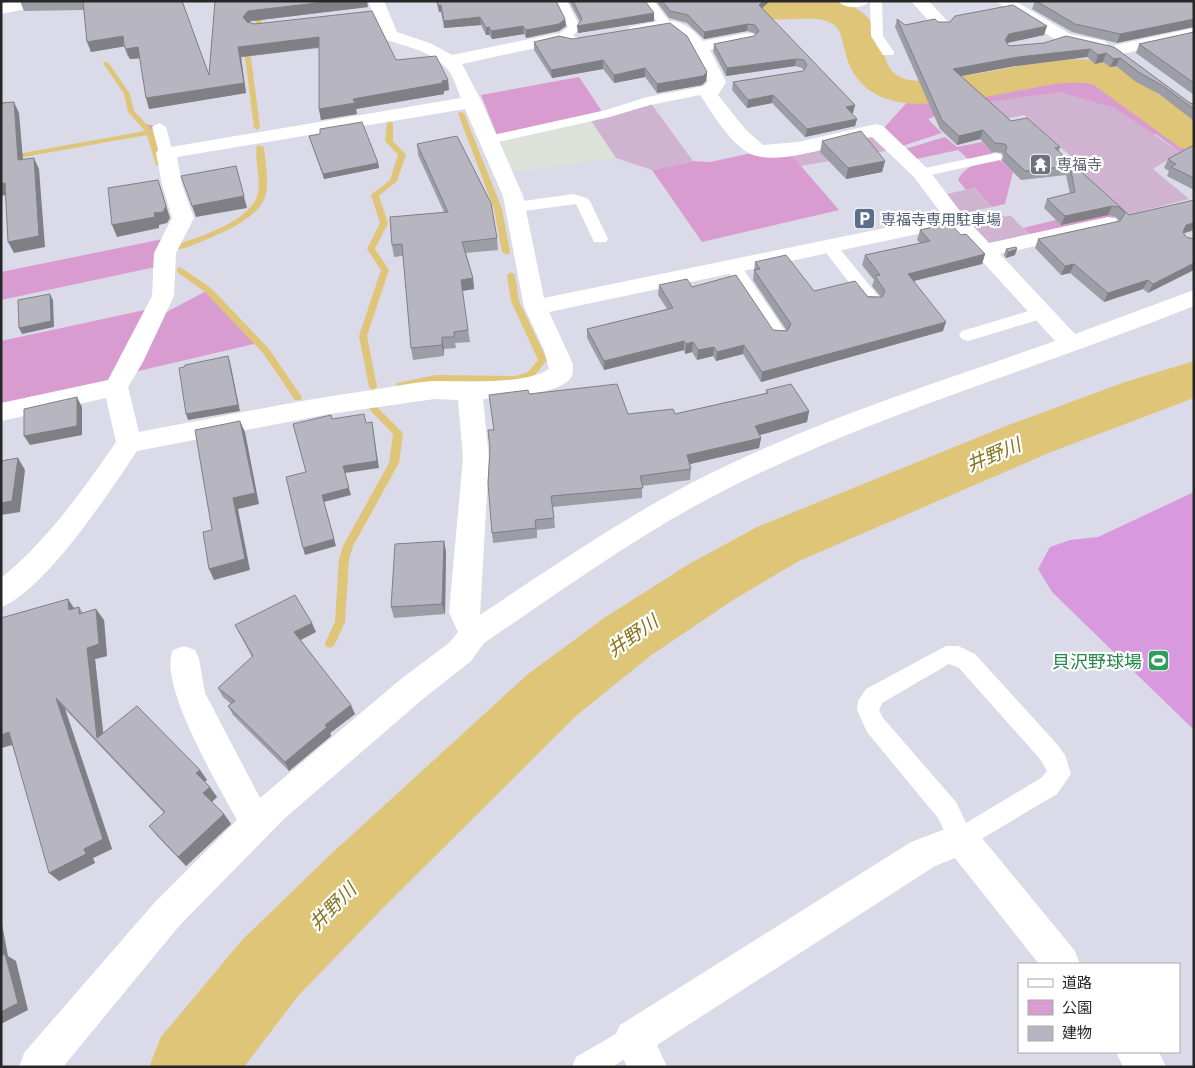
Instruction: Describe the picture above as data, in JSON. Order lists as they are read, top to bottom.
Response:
{
  "water": ["井野川"],
  "places": {
    "temple": ["専福寺"],
    "parking": ["専福寺専用駐車場"],
    "sports": ["貝沢野球場"]
  },
  "legend": ["道路", "公園", "建物"]
}
